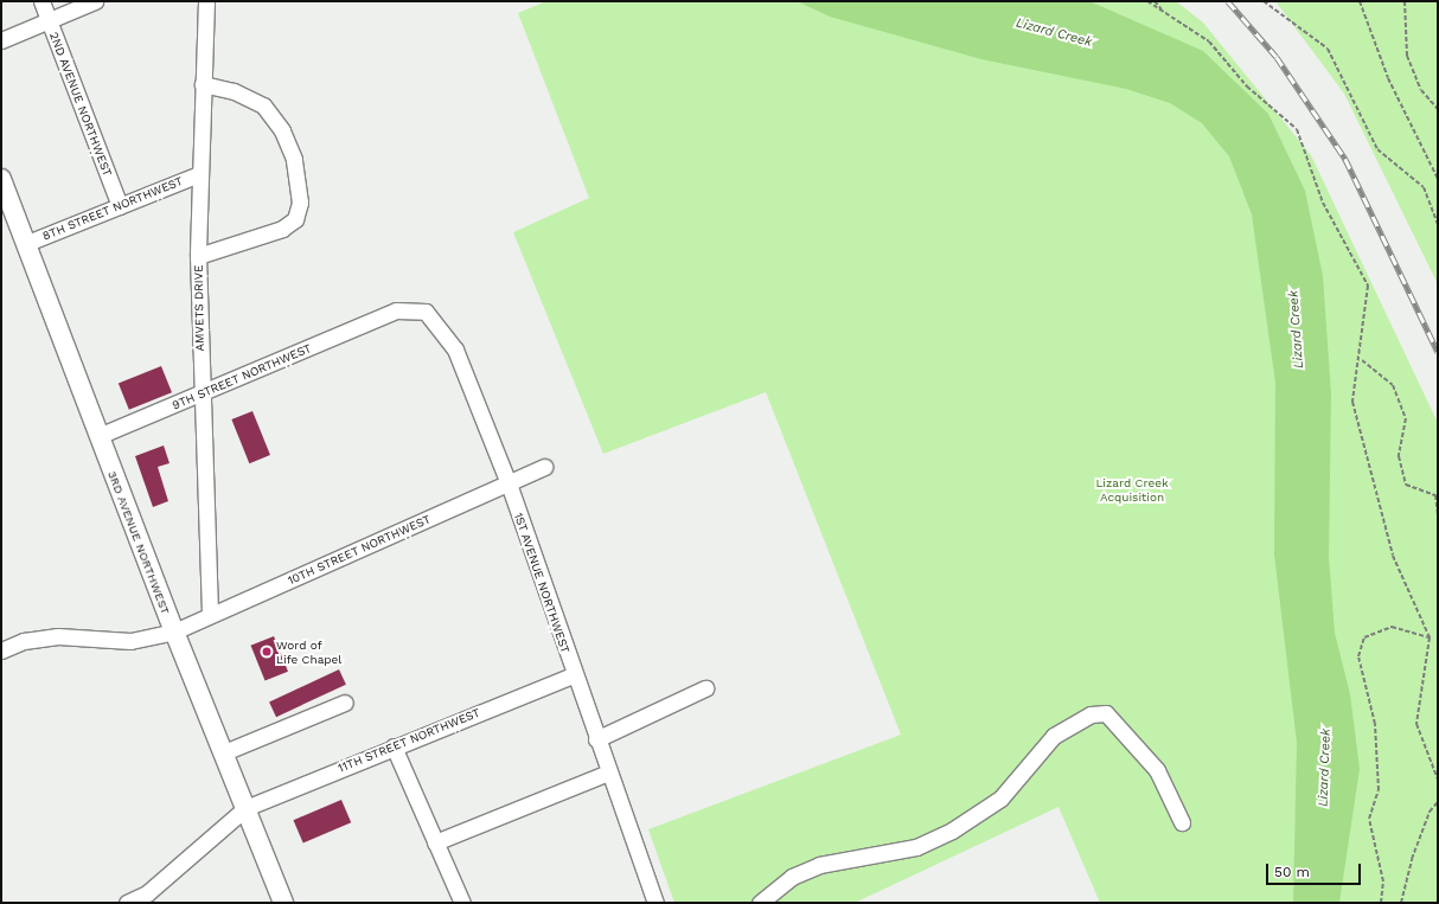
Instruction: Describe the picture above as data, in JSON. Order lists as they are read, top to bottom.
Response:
{
  "streets": {
    "main road": ["3RD AVENUE NORTHWEST"],
    "street": [
      "2ND AVENUE NORTHWEST",
      "8TH STREET NORTHWEST",
      "AMVETS DRIVE",
      "9TH STREET NORTHWEST",
      "10TH STREET NORTHWEST",
      "1ST AVENUE NORTHWEST",
      "11TH STREET NORTHWEST"
    ]
  },
  "crossings": [
    ["2ND AVENUE NORTHWEST", "8TH STREET NORTHWEST"],
    ["8TH STREET NORTHWEST", "AMVETS DRIVE"],
    ["8TH STREET NORTHWEST", "3RD AVENUE NORTHWEST"],
    ["AMVETS DRIVE", "9TH STREET NORTHWEST"],
    ["AMVETS DRIVE", "10TH STREET NORTHWEST"],
    ["9TH STREET NORTHWEST", "3RD AVENUE NORTHWEST"],
    ["9TH STREET NORTHWEST", "1ST AVENUE NORTHWEST"],
    ["3RD AVENUE NORTHWEST", "10TH STREET NORTHWEST"],
    ["3RD AVENUE NORTHWEST", "11TH STREET NORTHWEST"],
    ["10TH STREET NORTHWEST", "1ST AVENUE NORTHWEST"],
    ["1ST AVENUE NORTHWEST", "11TH STREET NORTHWEST"]
  ],
  "water": ["Lizard Creek"],
  "parks": ["Lizard Creek Acquisition"],
  "places": ["Word of Life Chapel"],
  "scale_bar": "50 m"
}
